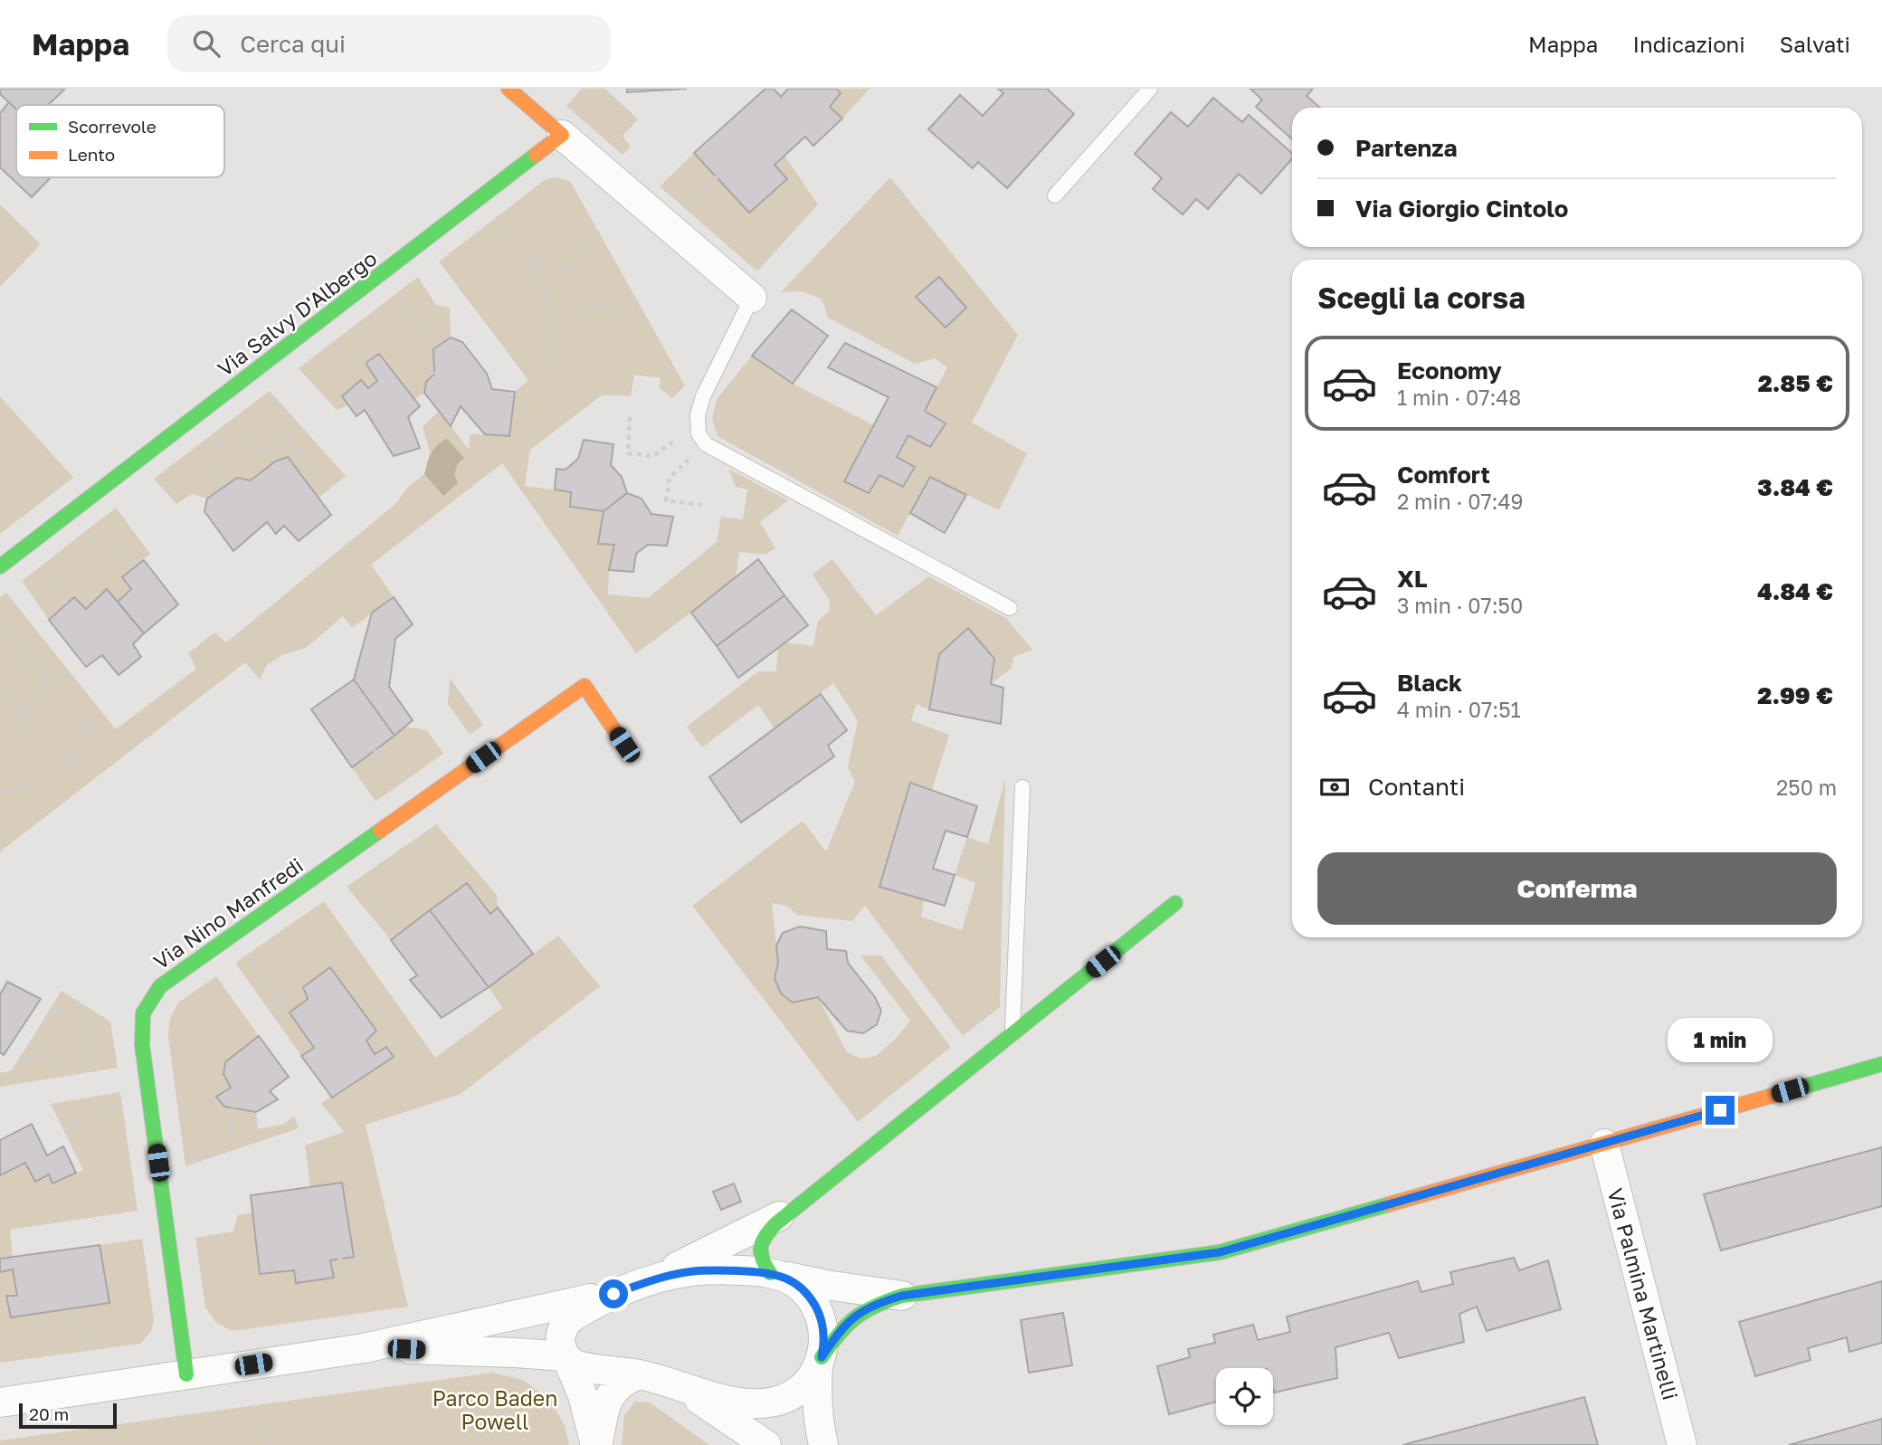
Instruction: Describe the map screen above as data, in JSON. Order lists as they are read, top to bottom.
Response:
{
  "streets": {
    "street": ["Via Salvy D'Albergo", "Via Nino Manfredi", "Via Palmina Martinelli"]
  },
  "parks": ["Parco Baden Powell"],
  "legend": ["Scorrevole", "Lento"],
  "scale_bar": "20 m",
  "page": {
    "header": "Mappa",
    "search": "Cerca qui",
    "nav": ["Mappa", "Indicazioni", "Salvati"],
    "banner": ["Partenza", "Via Giorgio Cintolo"],
    "heading": "Scegli la corsa",
    "list": [
      {
        "name": "Economy",
        "note": "1 min · 07:48",
        "value": "2.85 €"
      },
      {
        "name": "Comfort",
        "note": "2 min · 07:49",
        "value": "3.84 €"
      },
      {
        "name": "XL",
        "note": "3 min · 07:50",
        "value": "4.84 €"
      },
      {
        "name": "Black",
        "note": "4 min · 07:51",
        "value": "2.99 €"
      }
    ],
    "pay": ["Contanti", "250 m"],
    "buttons": "Conferma",
    "bubble": "1 min",
    "scale": "20 m"
  }
}
